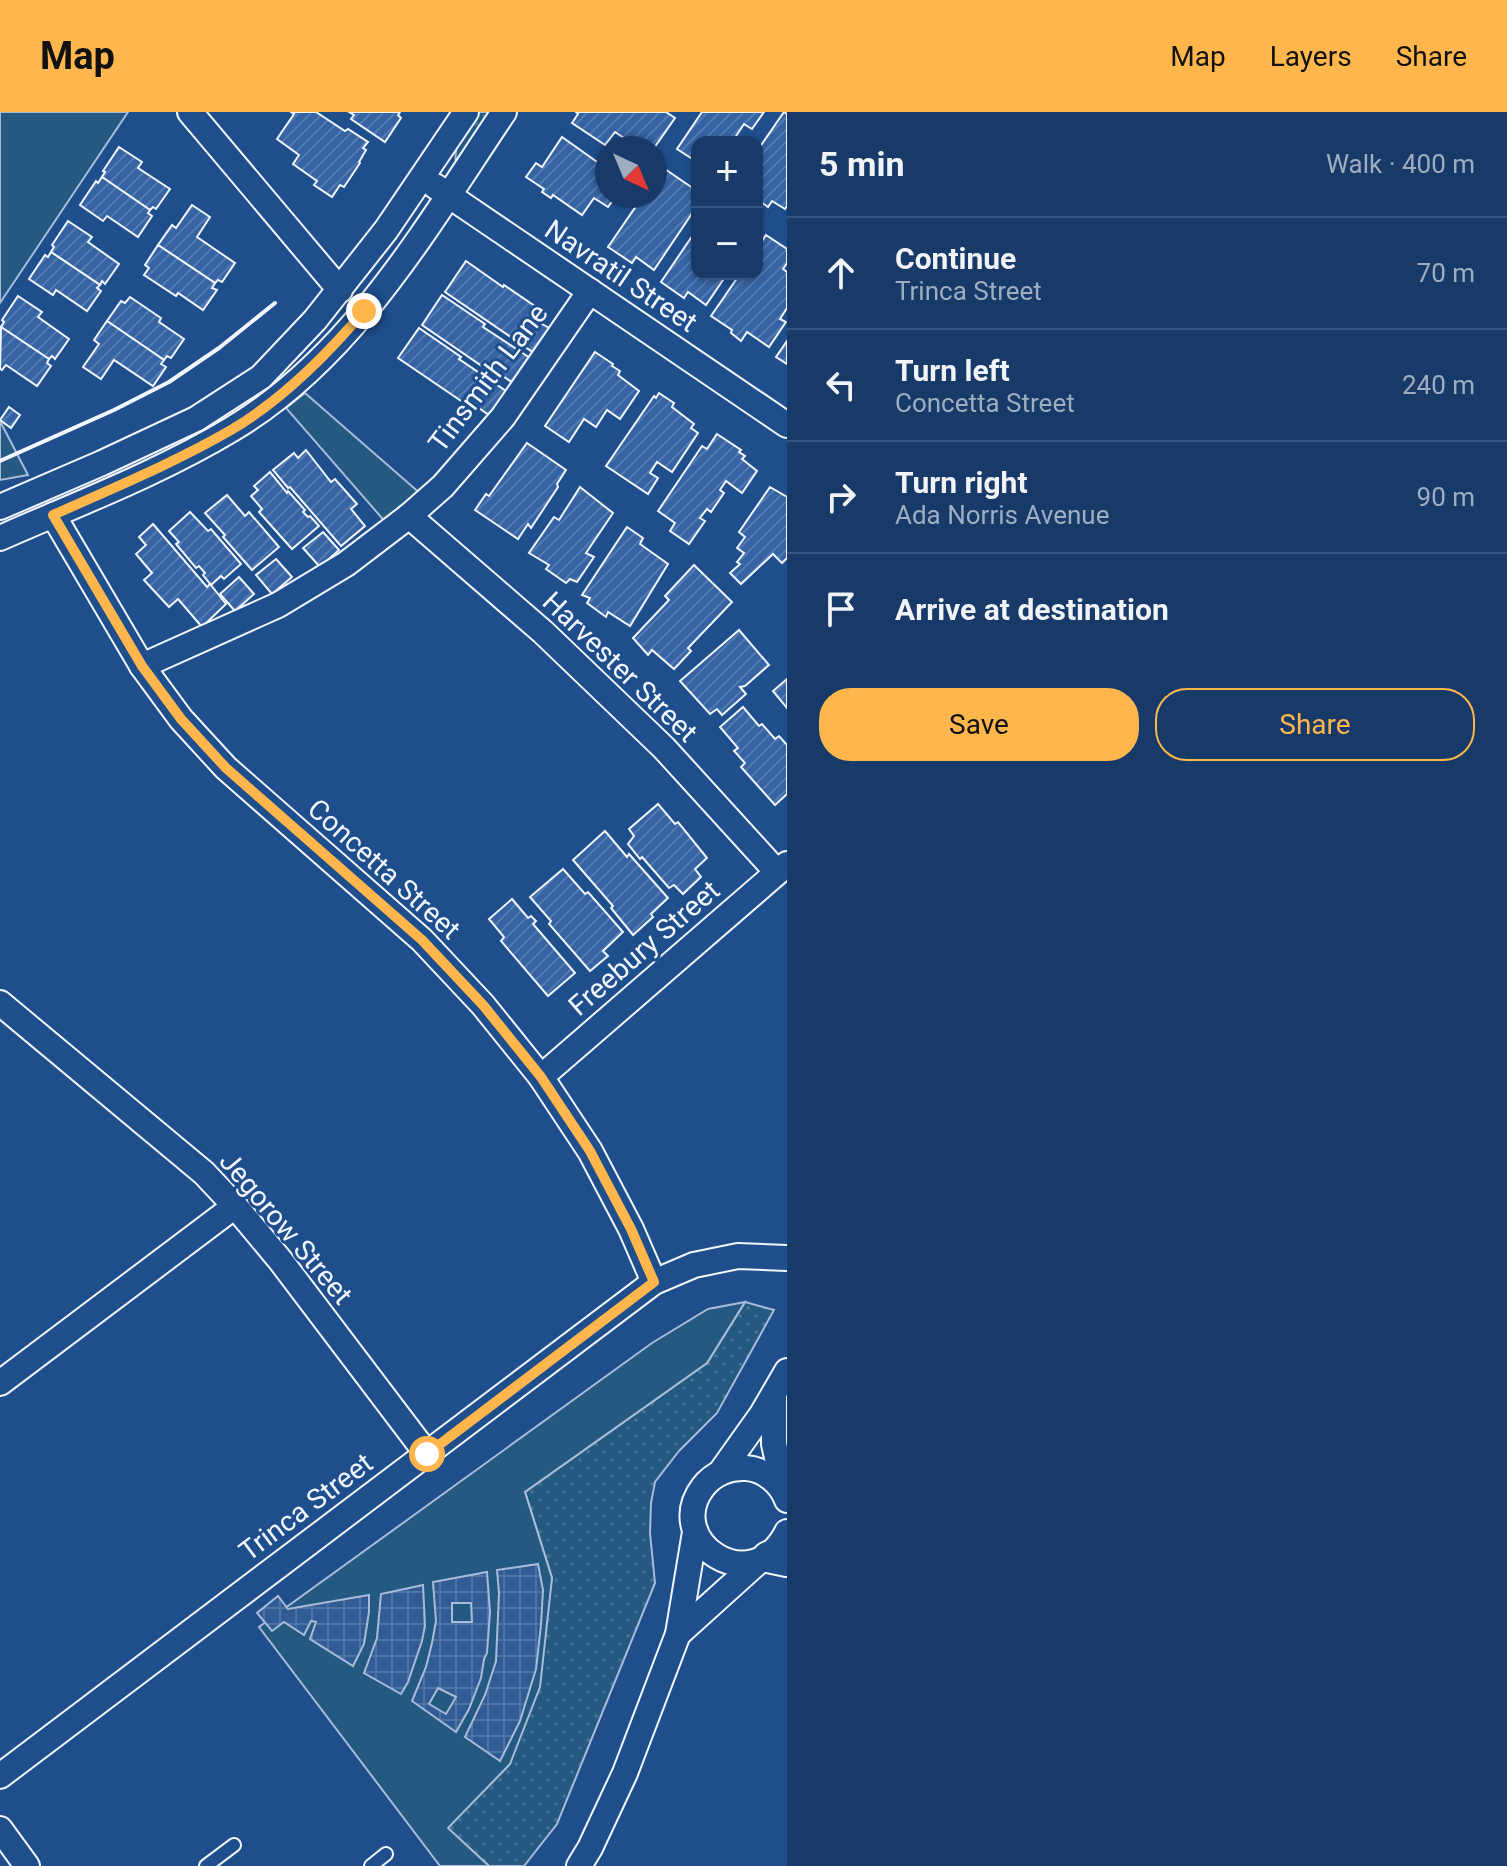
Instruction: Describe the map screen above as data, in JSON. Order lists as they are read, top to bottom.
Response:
{
  "streets": {
    "street": [
      "Navratil Street",
      "Tinsmith Lane",
      "Harvester Street",
      "Concetta Street",
      "Freebury Street",
      "Jegorow Street",
      "Trinca Street"
    ]
  },
  "crossings": [
    ["Navratil Street", "Tinsmith Lane"],
    ["Tinsmith Lane", "Harvester Street"],
    ["Tinsmith Lane", "Concetta Street"],
    ["Harvester Street", "Freebury Street"],
    ["Concetta Street", "Freebury Street"],
    ["Concetta Street", "Trinca Street"],
    ["Jegorow Street", "Trinca Street"]
  ],
  "north": "bottom right",
  "page": {
    "header": "Map",
    "nav": ["Map", "Layers", "Share"],
    "heading": ["5 min", "Walk · 400 m"],
    "map_buttons": ["+", "−"],
    "list": [
      ["Continue", "Trinca Street", "70 m"],
      ["Turn left", "Concetta Street", "240 m"],
      ["Turn right", "Ada Norris Avenue", "90 m"],
      "Arrive at destination"
    ],
    "buttons": ["Save", "Share"]
  }
}
